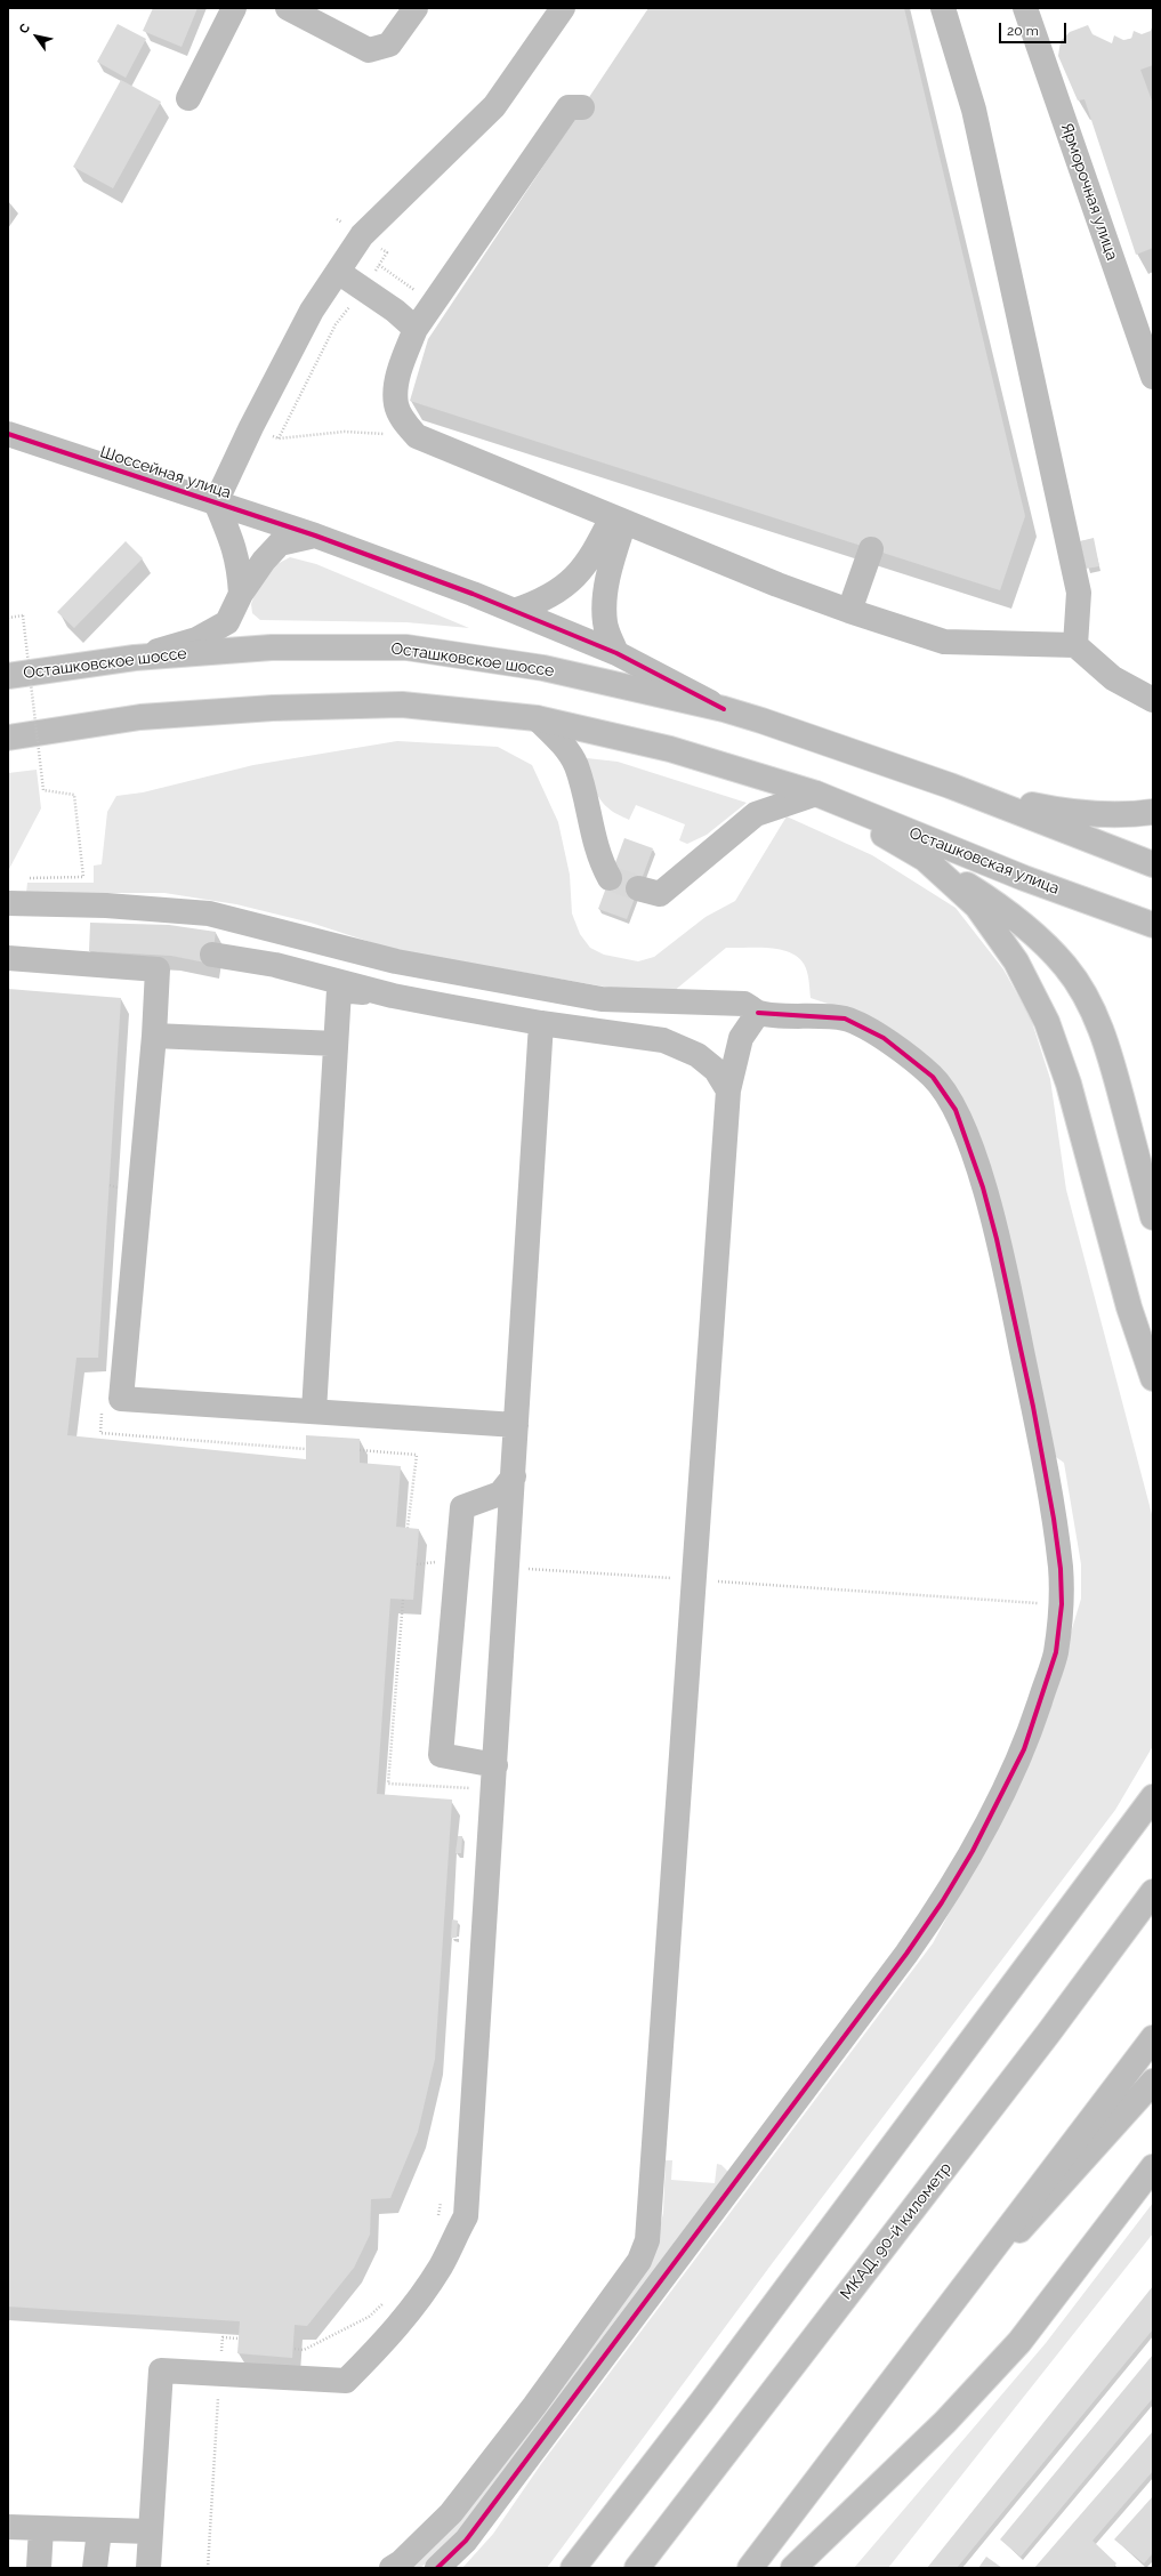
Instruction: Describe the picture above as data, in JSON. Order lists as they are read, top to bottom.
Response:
{
  "streets": {
    "main road": [
      "Ярморочная улица",
      "Шоссейная улица",
      "Осташковское шоссе",
      "Осташковская улица",
      "МКАД, 90-й километр"
    ]
  },
  "crossings": [
    ["Шоссейная улица", "Осташковское шоссе"]
  ],
  "scale_bar": "20 m",
  "north": "top left"
}
